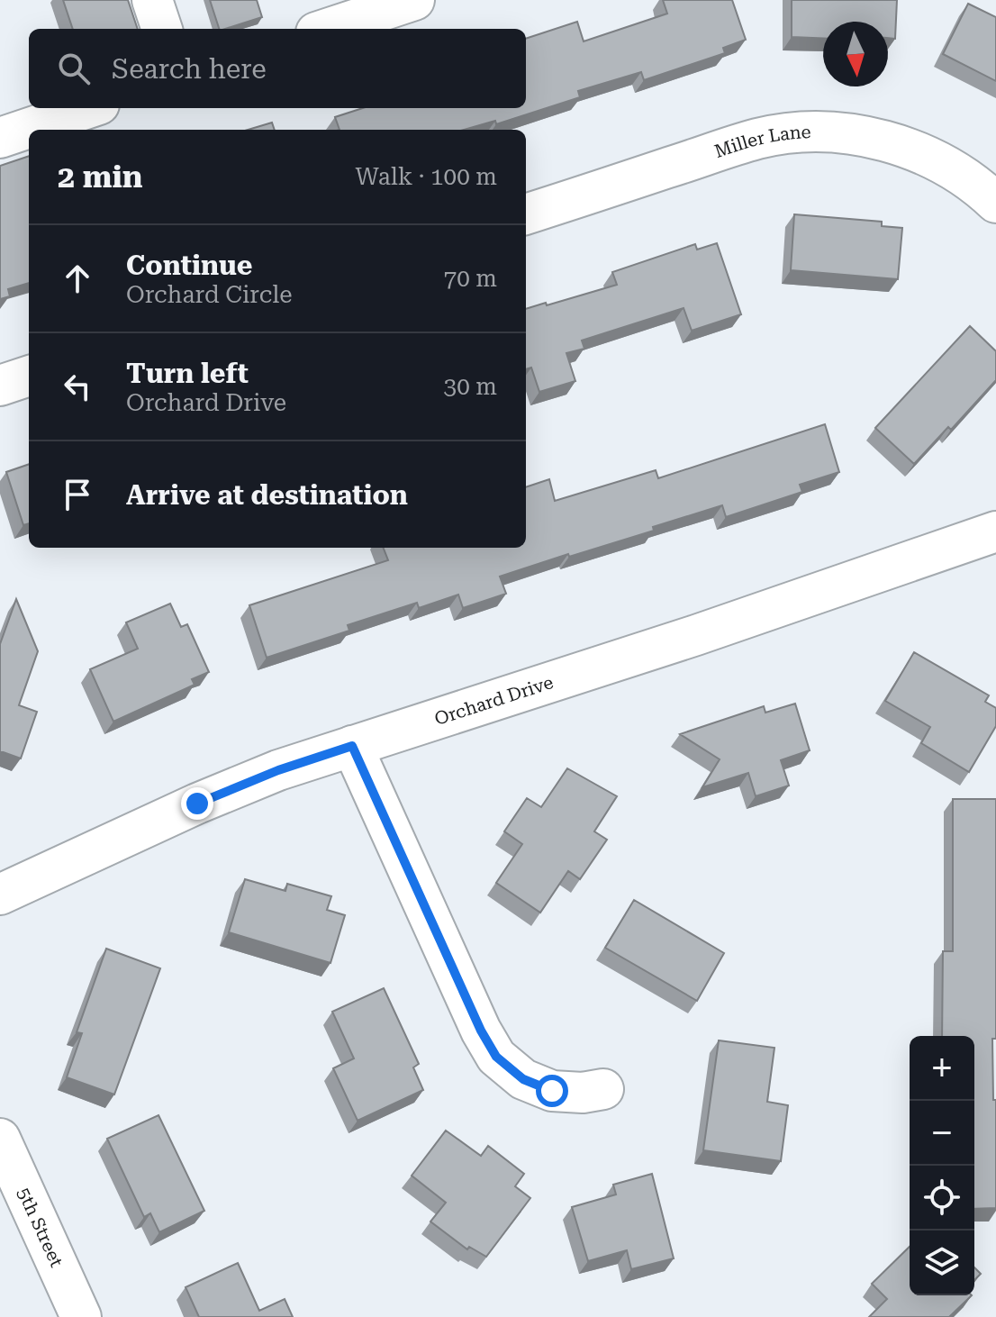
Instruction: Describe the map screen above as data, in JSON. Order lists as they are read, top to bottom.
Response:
{
  "streets": {
    "street": ["Miller Lane", "Orchard Drive", "5th Street"]
  },
  "north": "bottom",
  "page": {
    "search": "Search here",
    "heading": ["2 min", "Walk · 100 m"],
    "list": [
      ["Continue", "Orchard Circle", "70 m"],
      ["Turn left", "Orchard Drive", "30 m"],
      "Arrive at destination"
    ],
    "map_buttons": ["+", "−"]
  }
}
